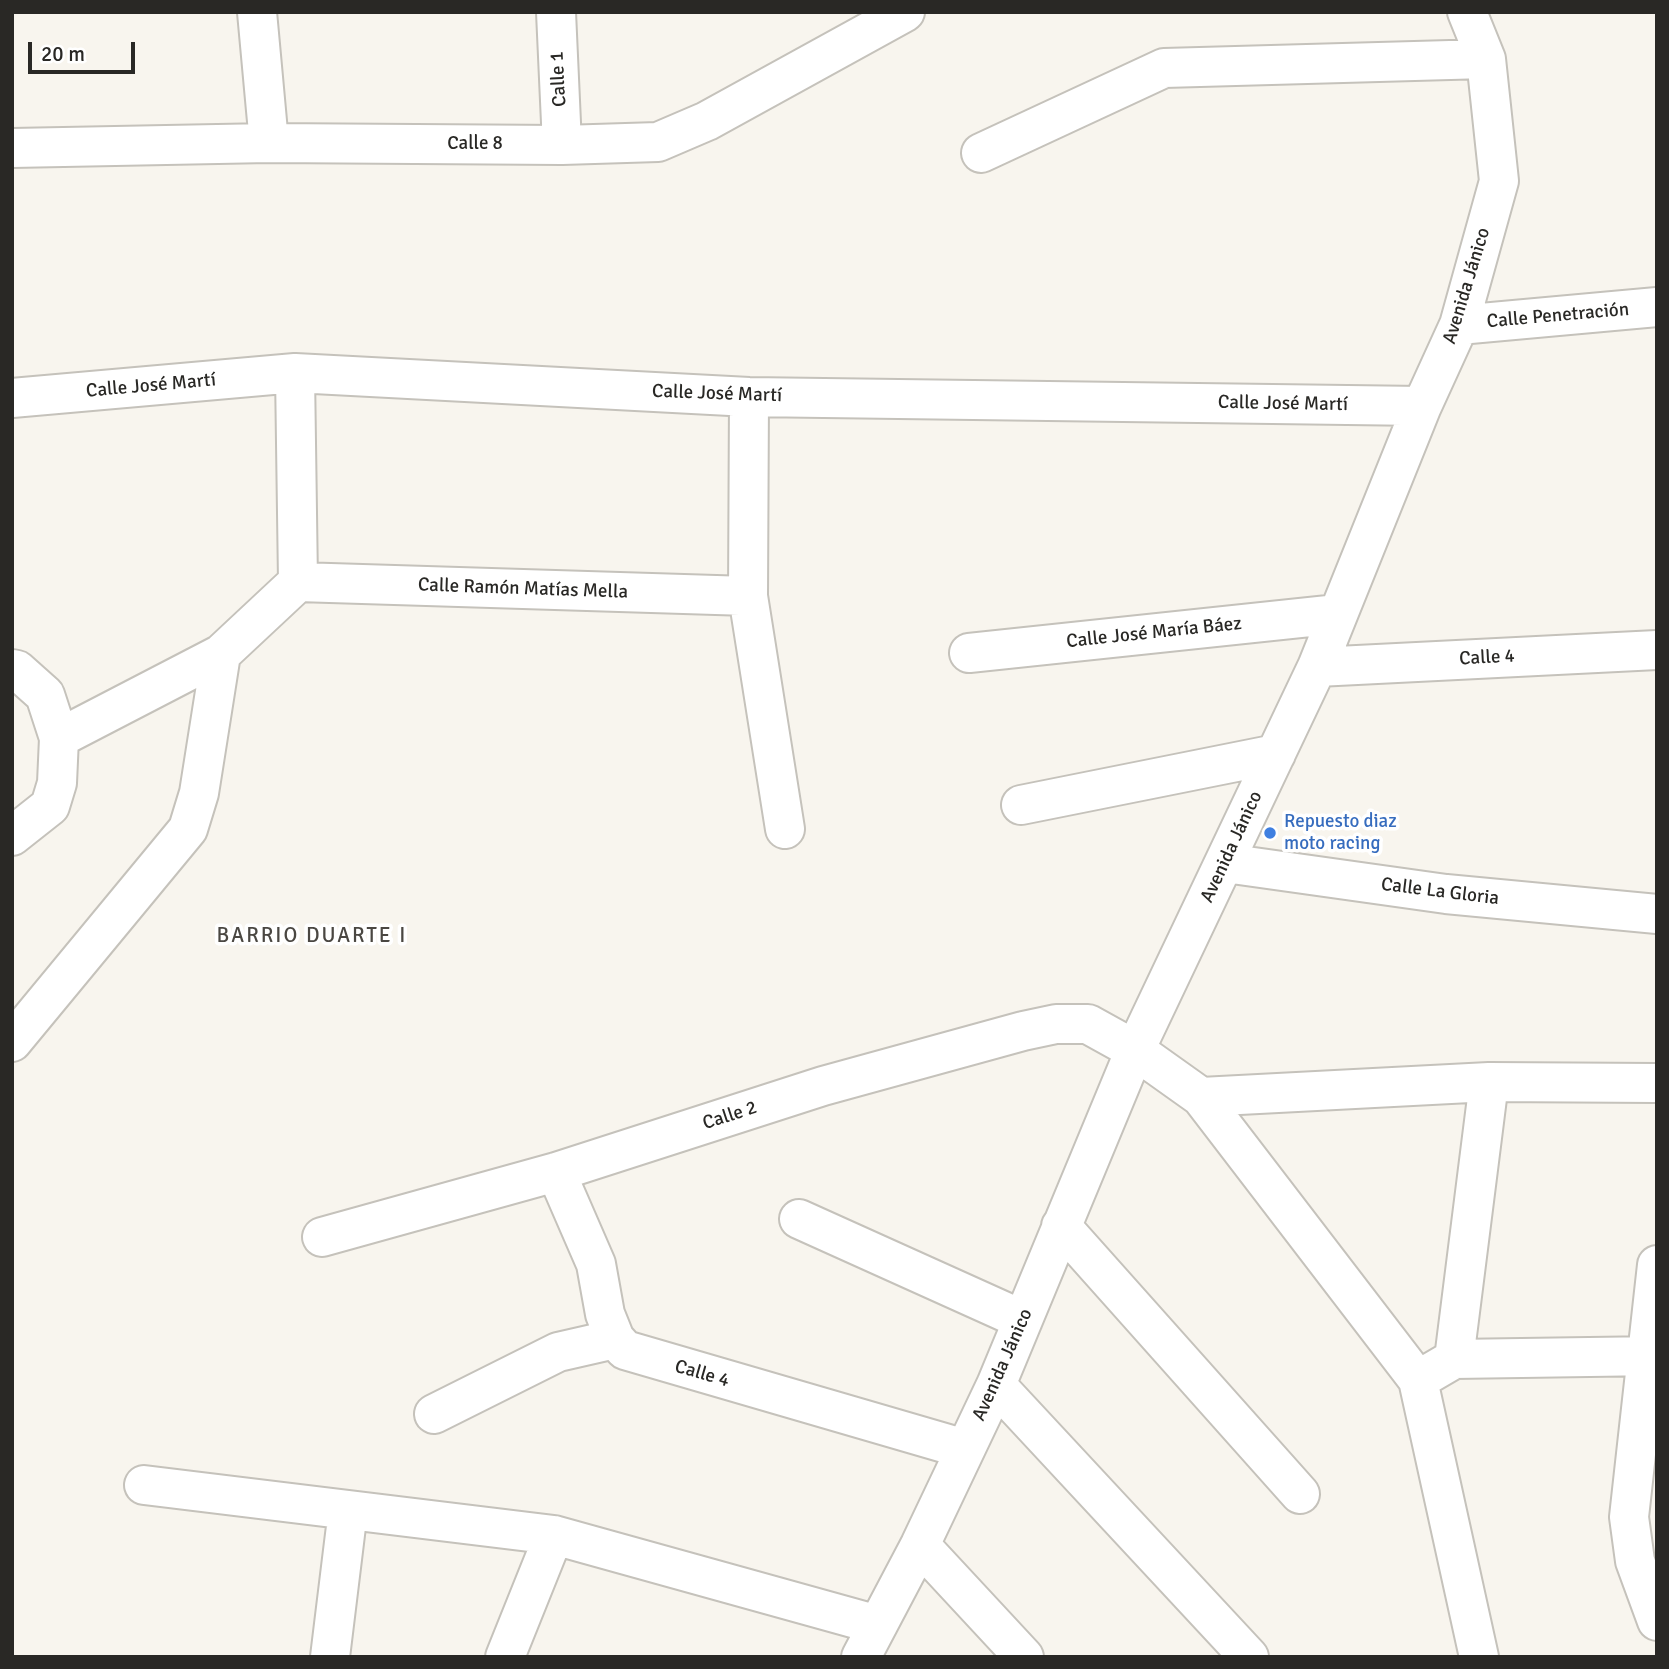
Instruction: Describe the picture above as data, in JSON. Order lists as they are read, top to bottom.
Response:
{
  "streets": {
    "street": [
      "Calle 1",
      "Calle 8",
      "Avenida Jánico",
      "Calle Penetración",
      "Calle José Martí",
      "Calle Ramón Matías Mella",
      "Calle José María Báez",
      "Calle 4",
      "Calle La Gloria",
      "Calle 2"
    ]
  },
  "crossings": [
    ["Calle 1", "Calle 8"],
    ["Avenida Jánico", "Calle Penetración"],
    ["Avenida Jánico", "Calle José Martí"],
    ["Avenida Jánico", "Calle José María Báez"],
    ["Avenida Jánico", "Calle 4"],
    ["Avenida Jánico", "Calle La Gloria"],
    ["Avenida Jánico", "Calle 2"]
  ],
  "districts": ["BARRIO DUARTE I"],
  "places": ["Repuesto diaz moto racing"],
  "scale_bar": "20 m"
}
